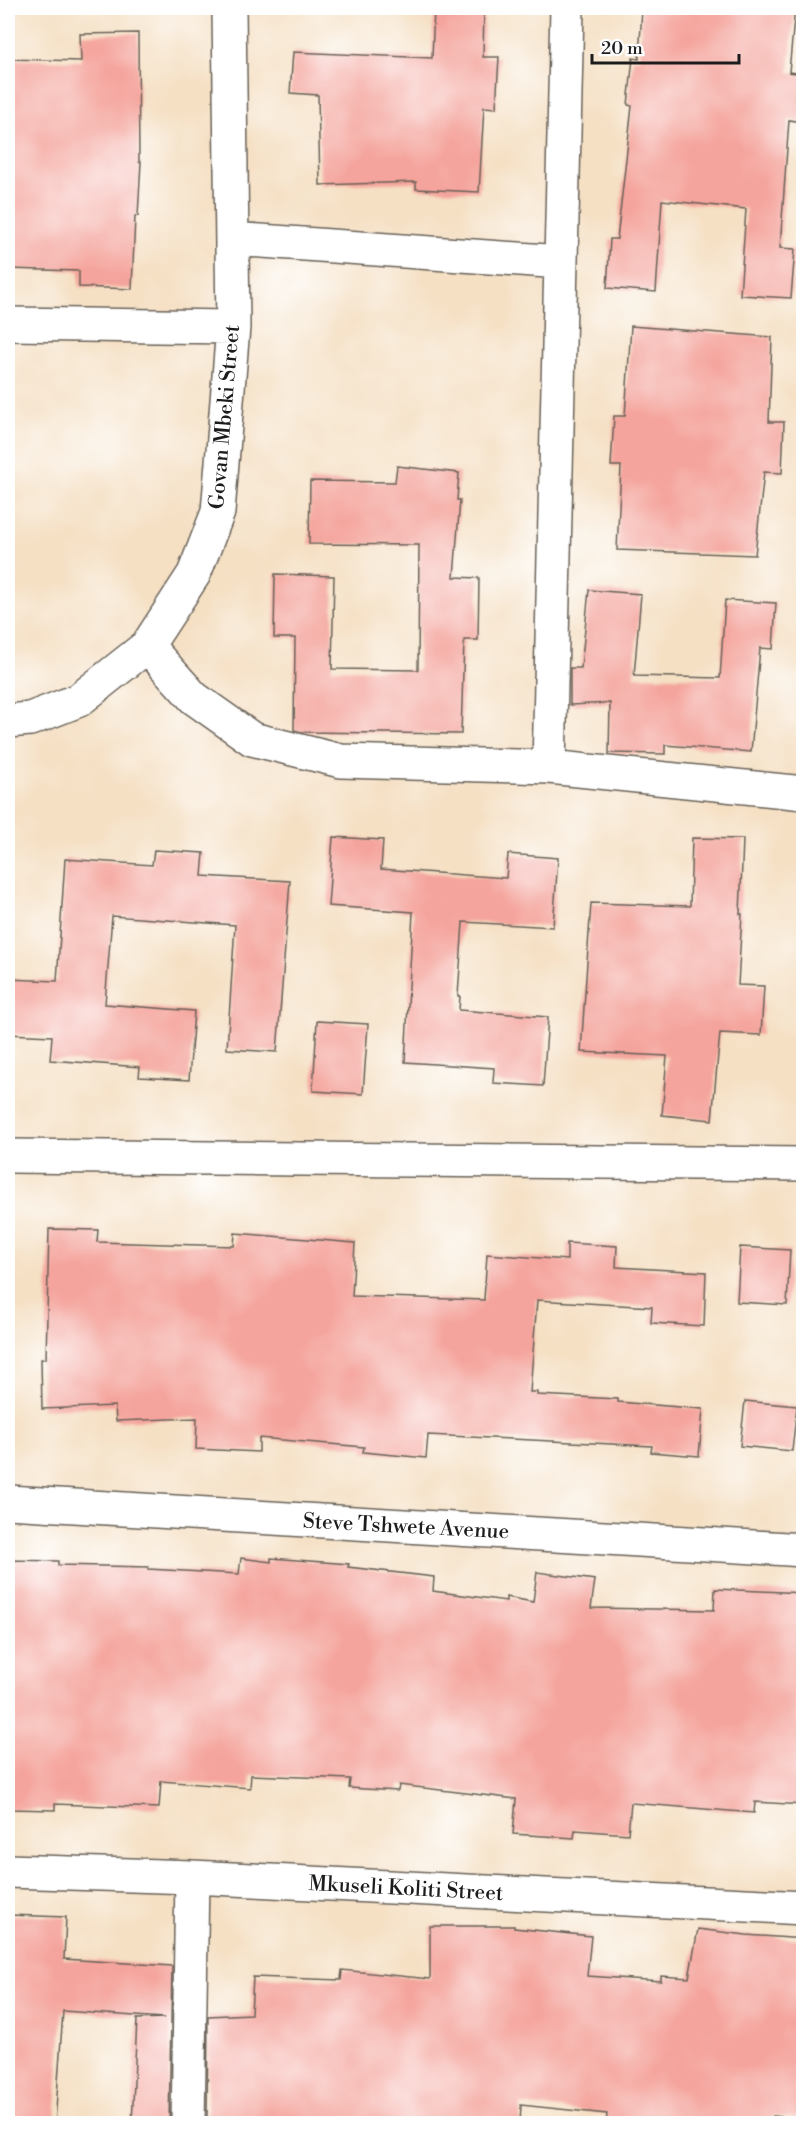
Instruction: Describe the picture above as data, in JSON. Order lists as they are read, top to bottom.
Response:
{
  "streets": {
    "street": ["Govan Mbeki Street", "Steve Tshwete Avenue", "Mkuseli Koliti Street"]
  },
  "scale_bar": "20 m"
}
